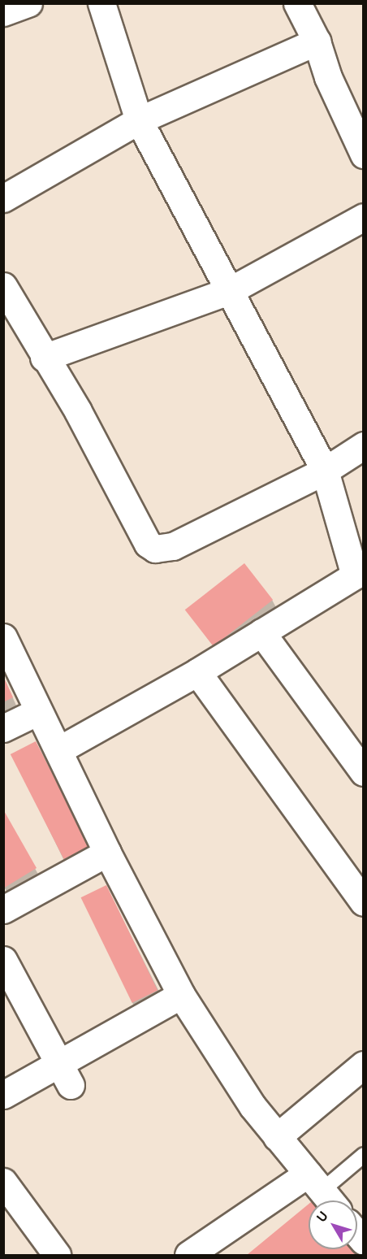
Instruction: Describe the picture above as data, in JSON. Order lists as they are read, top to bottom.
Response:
{
  "north": "top left"
}
